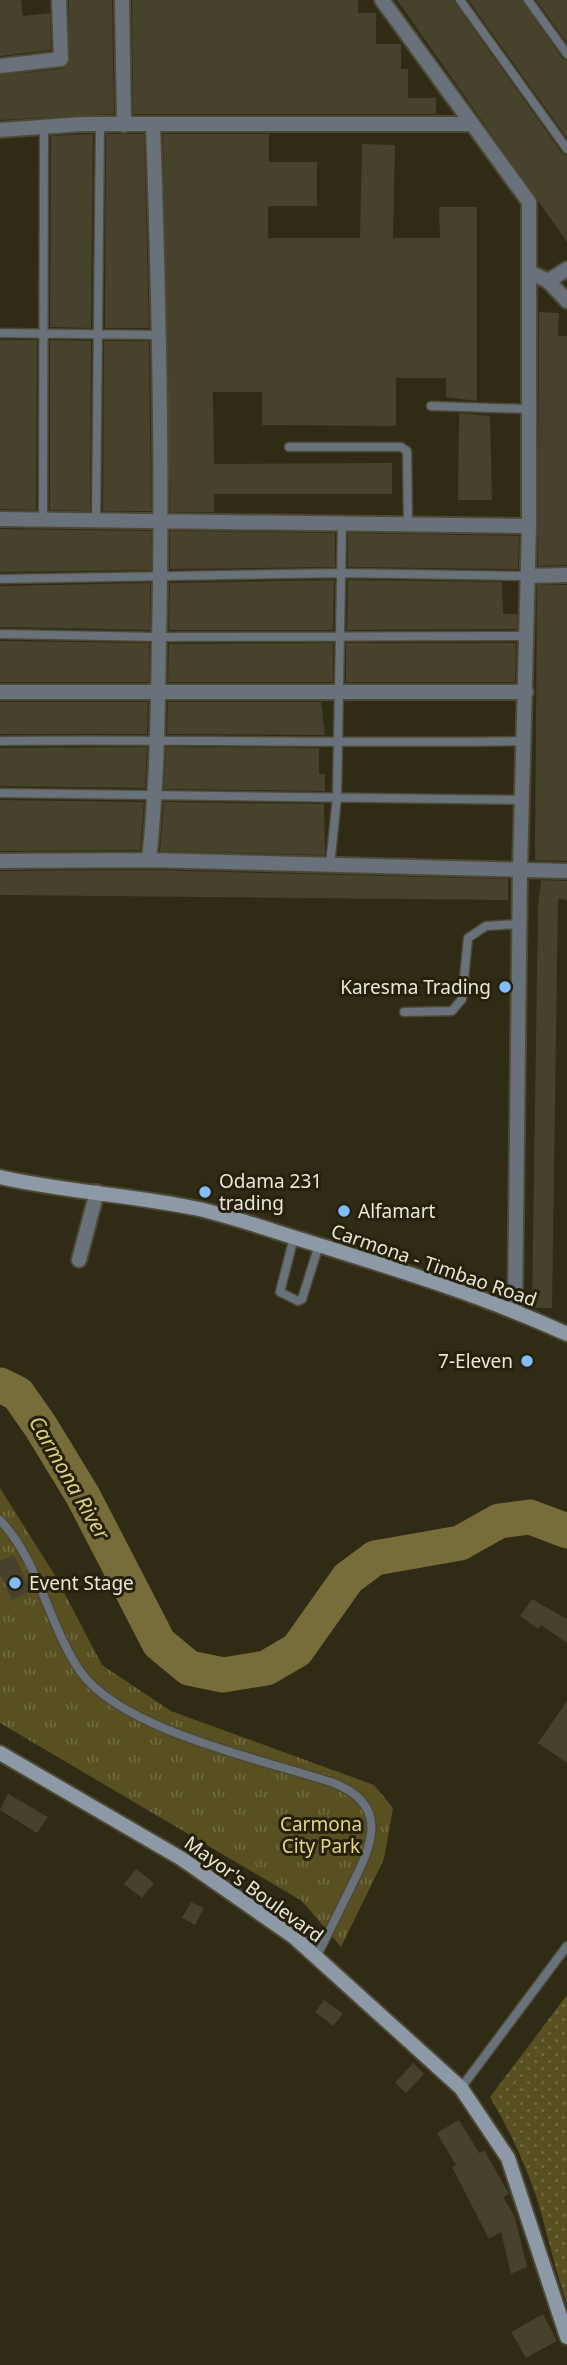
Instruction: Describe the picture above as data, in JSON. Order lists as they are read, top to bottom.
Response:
{
  "streets": {
    "main road": ["Carmona - Timbao Road", "Mayor's Boulevard"]
  },
  "water": ["Carmona River"],
  "parks": ["Carmona City Park"],
  "places": [
    "Karesma Trading",
    "Odama 231 trading",
    "Alfamart",
    "7-Eleven",
    "Event Stage"
  ]
}
